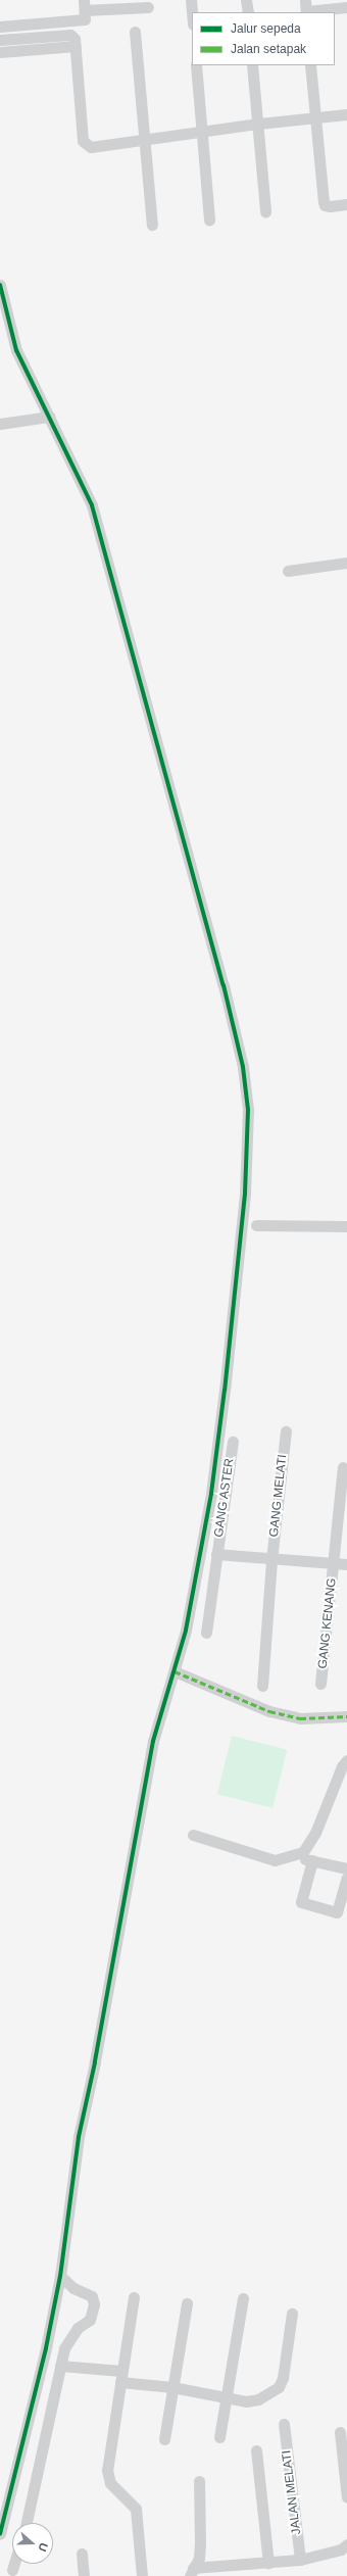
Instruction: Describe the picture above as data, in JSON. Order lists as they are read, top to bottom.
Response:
{
  "streets": {
    "street": [
      "GANG MELATI",
      "GANG ASTER",
      "GANG KENANG",
      "JALAN MELATI"
    ]
  },
  "legend": ["Jalur sepeda", "Jalan setapak"],
  "north": "right"
}
